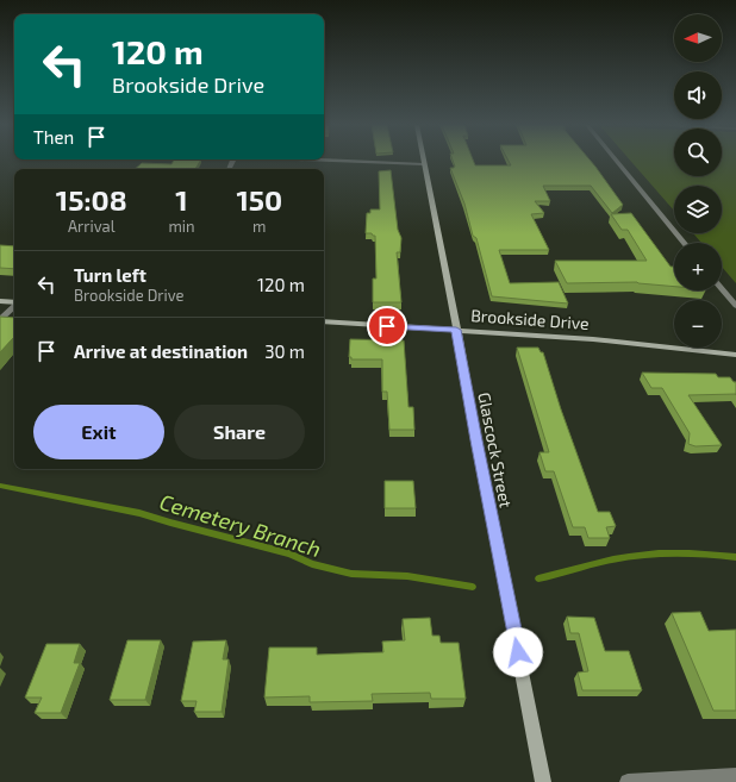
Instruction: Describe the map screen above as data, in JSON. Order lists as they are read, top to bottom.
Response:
{
  "streets": {
    "street": ["Brookside Drive", "Glascock Street"]
  },
  "crossings": [
    ["Brookside Drive", "Glascock Street"]
  ],
  "water": ["Cemetery Branch"],
  "north": "left",
  "page": {
    "map_buttons": ["+", "−"],
    "turn": ["120 m", "Brookside Drive"],
    "then": "Then",
    "eta": [
      "15:08",
      "Arrival",
      "1",
      "min",
      "150",
      "m"
    ],
    "list": [
      {
        "name": "Turn left",
        "note": "Brookside Drive",
        "value": "120 m"
      },
      {
        "name": "Arrive at destination",
        "value": "30 m"
      }
    ],
    "buttons": ["Exit", "Share"]
  }
}
